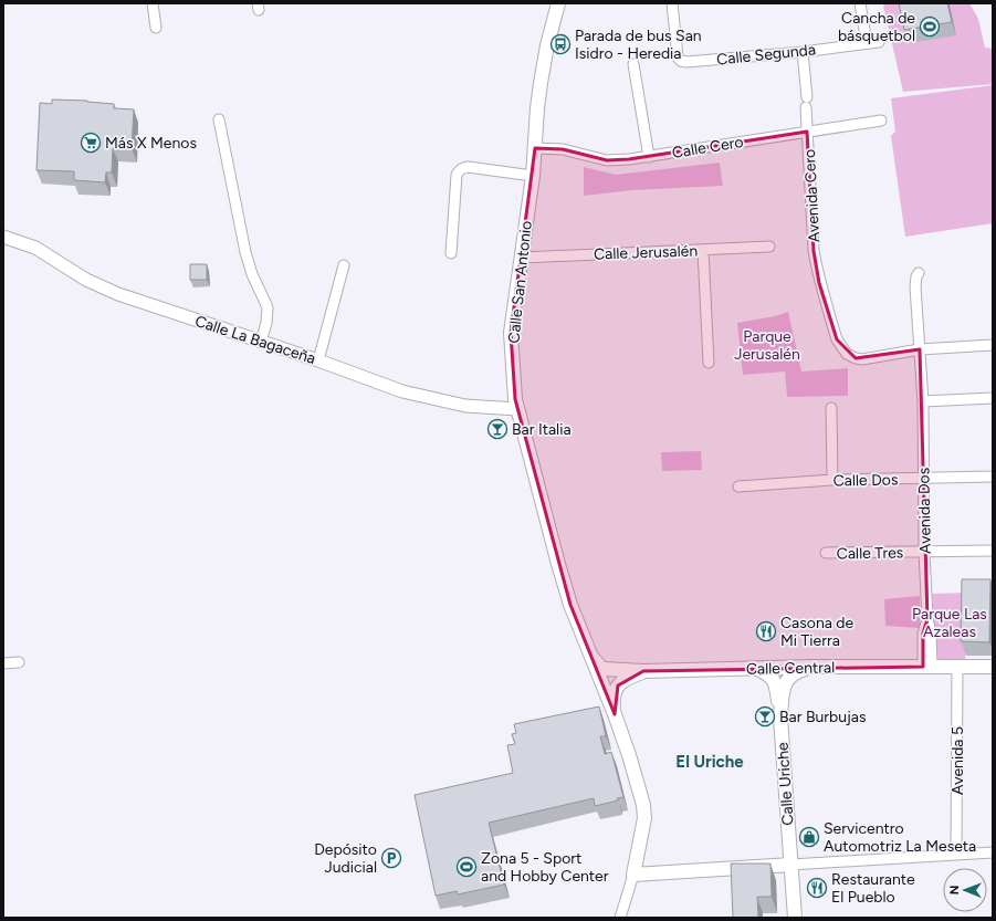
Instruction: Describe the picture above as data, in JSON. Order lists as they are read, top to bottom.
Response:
{
  "streets": {
    "main road": ["Calle San Antonio", "Calle Central", "Calle Uriche"],
    "street": [
      "Calle Segunda",
      "Calle Cero",
      "Avenida Cero",
      "Calle Jerusalén",
      "Calle La Bagaceña",
      "Calle Dos",
      "Avenida Dos",
      "Calle Tres",
      "Avenida 5"
    ]
  },
  "crossings": [
    ["Calle Segunda", "Avenida Cero"],
    ["Calle Cero", "Avenida Cero"],
    ["Calle Cero", "Calle San Antonio"],
    ["Avenida Cero", "Avenida Dos"],
    ["Calle Jerusalén", "Calle San Antonio"],
    ["Calle San Antonio", "Calle La Bagaceña"],
    ["Calle San Antonio", "Calle Central"],
    ["Calle Dos", "Avenida Dos"],
    ["Avenida Dos", "Calle Tres"],
    ["Avenida Dos", "Calle Central"],
    ["Calle Central", "Avenida 5"],
    ["Calle Central", "Calle Uriche"]
  ],
  "districts": ["El Uriche"],
  "parks": ["Parque Jerusalén", "Parque Las Azaleas"],
  "places": {
    "sports": ["Cancha de básquetbol", "Zona 5 - Sport and Hobby Center"],
    "bus stop": ["Parada de bus San Isidro - Heredia"],
    "supermarket": ["Más X Menos"],
    "bar": ["Bar Italia", "Bar Burbujas"],
    "restaurant": ["Casona de Mi Tierra", "Restaurante El Pueblo"],
    "shop": ["Servicentro Automotriz La Meseta"],
    "parking": ["Depósito Judicial"]
  },
  "north": "left"
}
